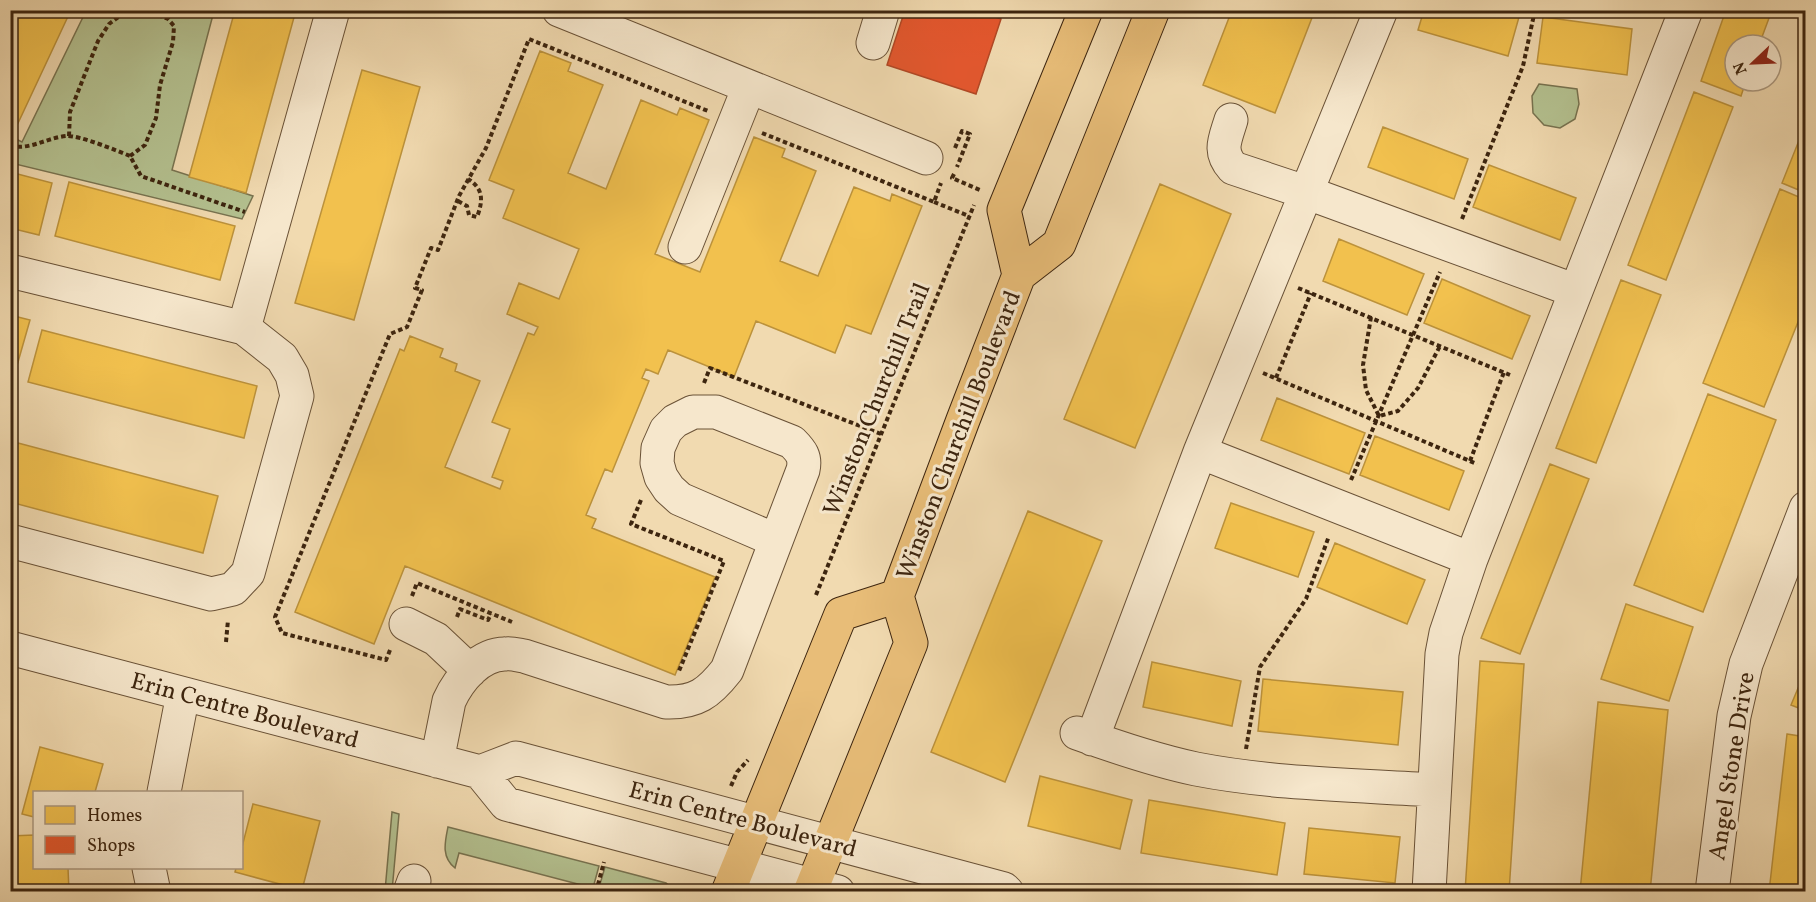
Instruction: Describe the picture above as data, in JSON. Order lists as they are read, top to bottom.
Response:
{
  "streets": {
    "main road": ["Winston Churchill Boulevard"],
    "street": ["Erin Centre Boulevard", "Angel Stone Drive"],
    "path": ["Winston Churchill Trail"]
  },
  "crossings": [
    ["Winston Churchill Boulevard", "Erin Centre Boulevard"]
  ],
  "legend": ["Homes", "Shops"],
  "north": "bottom left"
}
